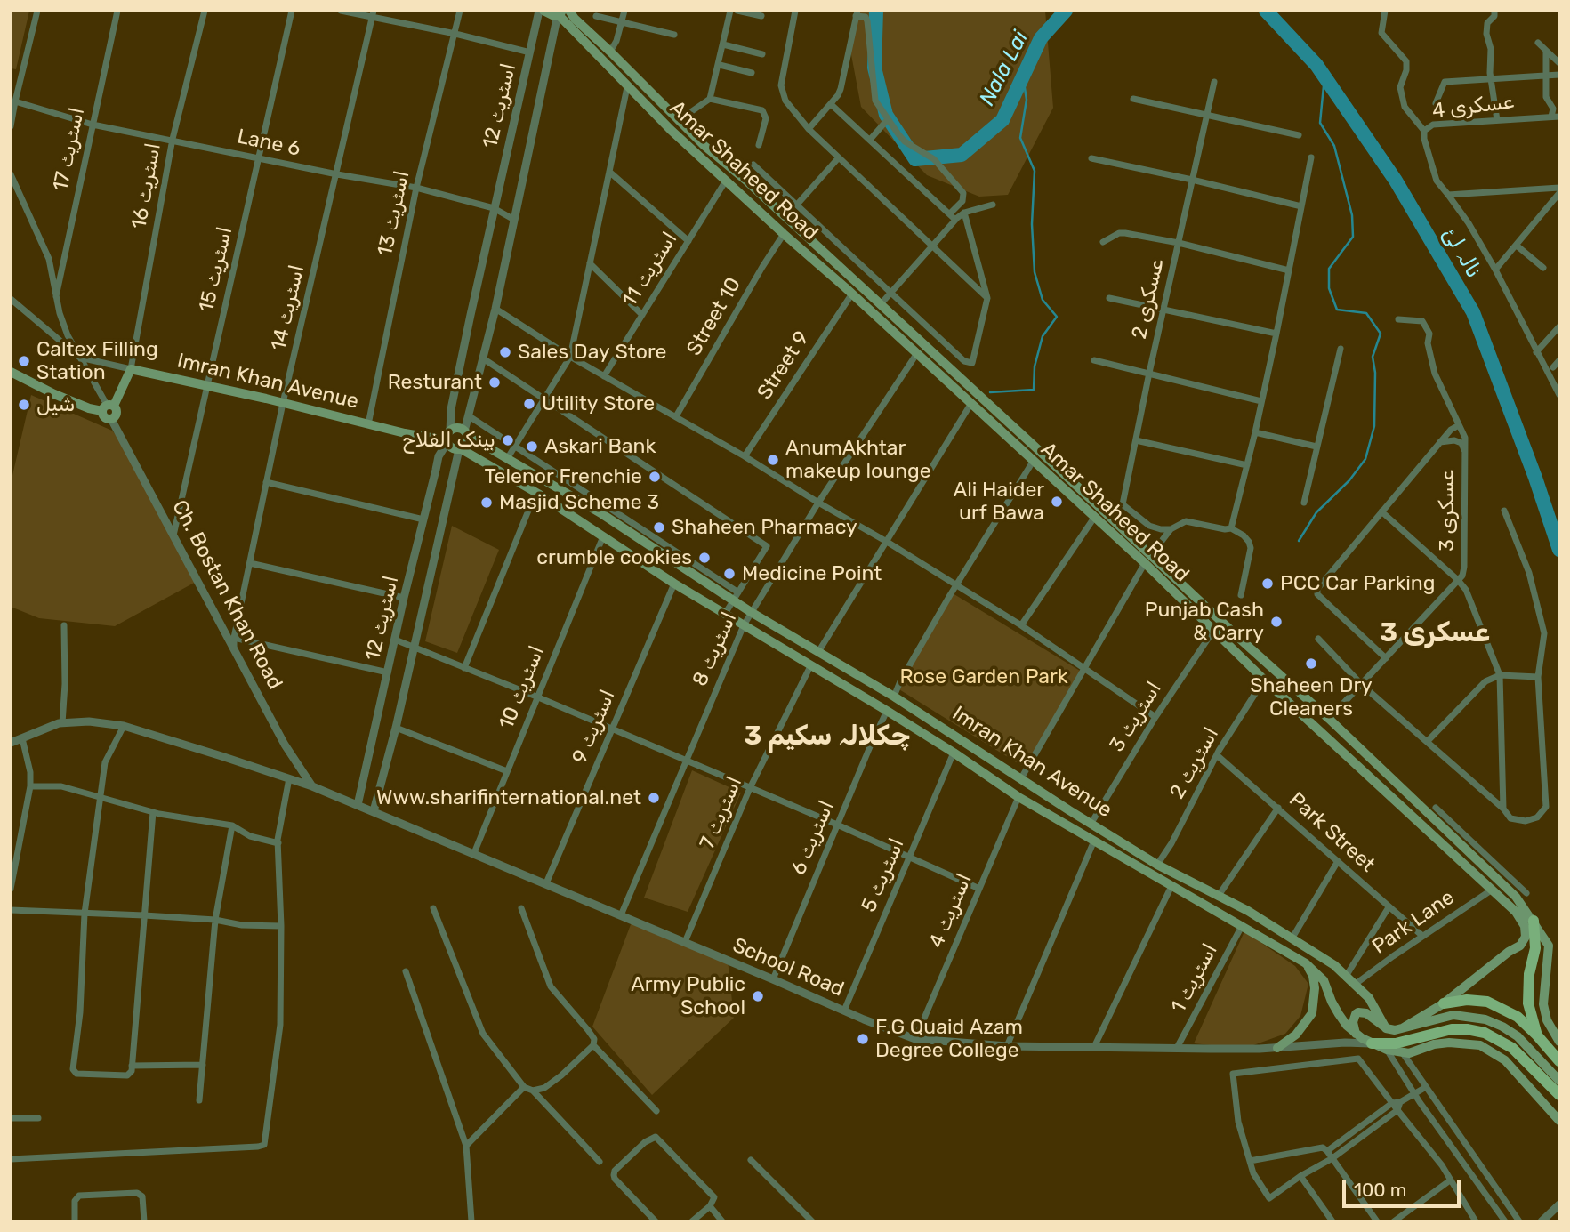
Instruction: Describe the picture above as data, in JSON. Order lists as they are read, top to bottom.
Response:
{
  "streets": {
    "main road": ["Amar Shaheed Road", "Imran Khan Avenue"],
    "street": [
      "اسٹریٹ 12",
      "عسکری 4",
      "Lane 6",
      "اسٹریٹ 17",
      "اسٹریٹ 16",
      "اسٹریٹ 13",
      "اسٹریٹ 15",
      "اسٹریٹ 11",
      "عسکری 2",
      "اسٹریٹ 14",
      "Street 10",
      "Street 9",
      "عسکری 3",
      "Ch. Bostan Khan Road",
      "اسٹریٹ 8",
      "اسٹریٹ 10",
      "اسٹریٹ 3",
      "اسٹریٹ 9",
      "اسٹریٹ 2",
      "اسٹریٹ 7",
      "Park Street",
      "اسٹریٹ 6",
      "اسٹریٹ 5",
      "اسٹریٹ 4",
      "Park Lane",
      "School Road",
      "اسٹریٹ 1"
    ]
  },
  "crossings": [
    ["اسٹریٹ 12", "Lane 6"],
    ["اسٹریٹ 12", "Imran Khan Avenue"],
    ["اسٹریٹ 12", "School Road"],
    ["Lane 6", "اسٹریٹ 17"],
    ["Lane 6", "اسٹریٹ 16"],
    ["Lane 6", "اسٹریٹ 13"],
    ["Lane 6", "اسٹریٹ 15"],
    ["Lane 6", "اسٹریٹ 14"],
    ["Amar Shaheed Road", "اسٹریٹ 11"],
    ["Amar Shaheed Road", "Street 10"],
    ["Amar Shaheed Road", "Street 9"],
    ["Amar Shaheed Road", "عسکری 3"],
    ["Amar Shaheed Road", "اسٹریٹ 8"],
    ["Amar Shaheed Road", "اسٹریٹ 3"],
    ["Amar Shaheed Road", "اسٹریٹ 2"],
    ["Amar Shaheed Road", "Park Lane"],
    ["اسٹریٹ 16", "Imran Khan Avenue"],
    ["اسٹریٹ 13", "Imran Khan Avenue"],
    ["اسٹریٹ 15", "Imran Khan Avenue"],
    ["اسٹریٹ 15", "Ch. Bostan Khan Road"],
    ["اسٹریٹ 14", "Imran Khan Avenue"],
    ["اسٹریٹ 14", "Ch. Bostan Khan Road"],
    ["Imran Khan Avenue", "اسٹریٹ 8"],
    ["Imran Khan Avenue", "اسٹریٹ 10"],
    ["Imran Khan Avenue", "اسٹریٹ 3"],
    ["Imran Khan Avenue", "اسٹریٹ 9"],
    ["Imran Khan Avenue", "اسٹریٹ 2"],
    ["Imran Khan Avenue", "اسٹریٹ 7"],
    ["Imran Khan Avenue", "اسٹریٹ 6"],
    ["Imran Khan Avenue", "اسٹریٹ 5"],
    ["Imran Khan Avenue", "اسٹریٹ 4"],
    ["Imran Khan Avenue", "Park Lane"],
    ["Imran Khan Avenue", "School Road"],
    ["Imran Khan Avenue", "اسٹریٹ 1"],
    ["Ch. Bostan Khan Road", "School Road"],
    ["اسٹریٹ 8", "School Road"],
    ["اسٹریٹ 10", "School Road"],
    ["اسٹریٹ 9", "School Road"],
    ["اسٹریٹ 2", "Park Street"],
    ["اسٹریٹ 7", "School Road"],
    ["Park Street", "Park Lane"],
    ["اسٹریٹ 6", "School Road"],
    ["اسٹریٹ 5", "School Road"],
    ["اسٹریٹ 4", "School Road"],
    ["School Road", "اسٹریٹ 1"]
  ],
  "districts": ["عسکری 3", "چکلالہ سکیم 3"],
  "water": ["Nala Lai", "نالہ لئ"],
  "parks": ["Rose Garden Park"],
  "places": [
    "Sales Day Store",
    "Caltex Filling Station",
    "Resturant",
    "Utility Store",
    "شیل",
    "بینک الفلاح",
    "Askari Bank",
    "AnumAkhtar makeup lounge",
    "Telenor Frenchie",
    "Ali Haider urf Bawa",
    "Masjid Scheme 3",
    "Shaheen Pharmacy",
    "crumble cookies",
    "Medicine Point",
    "PCC Car Parking",
    "Punjab Cash & Carry",
    "Shaheen Dry Cleaners",
    "Www.sharifinternational.net",
    "Army Public School",
    "F.G Quaid Azam Degree College"
  ],
  "scale_bar": "100 m"
}
